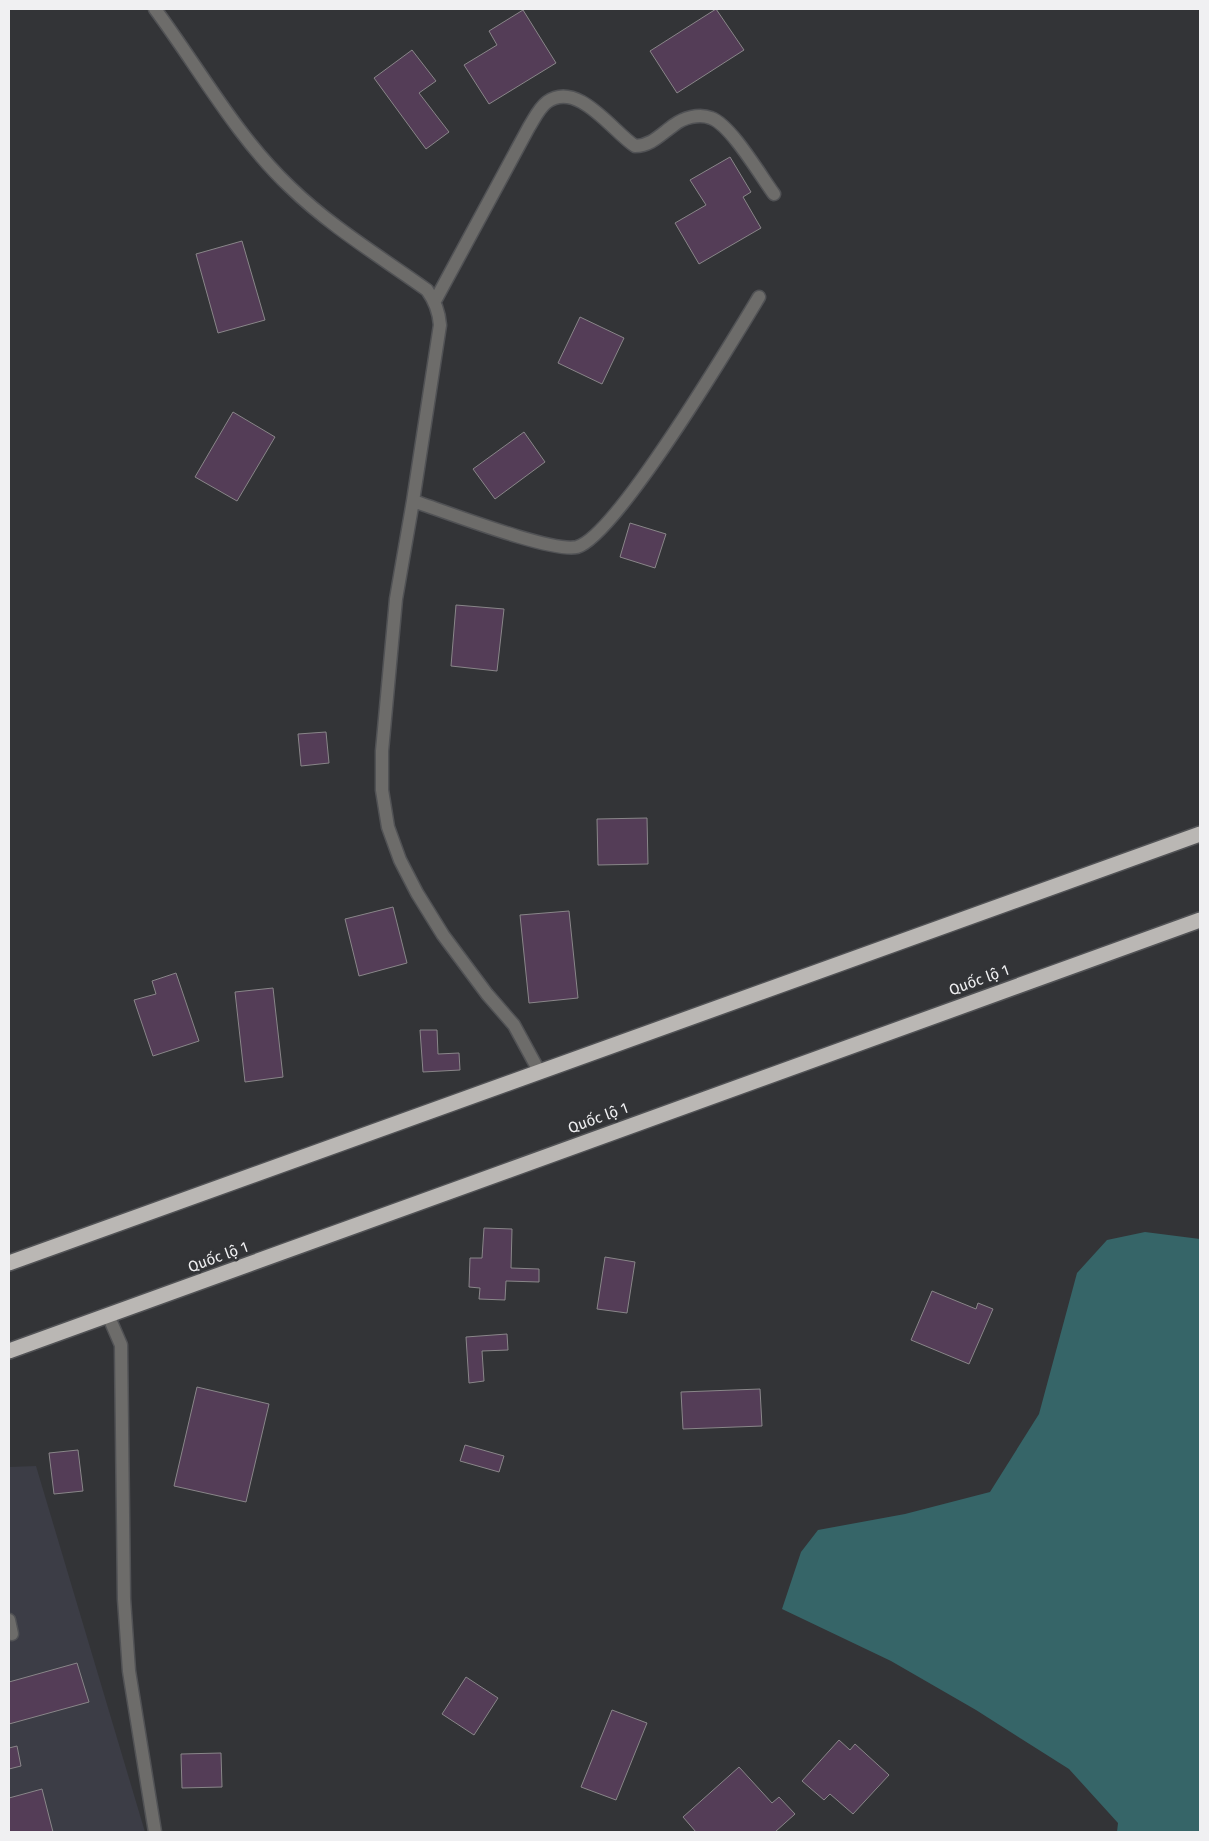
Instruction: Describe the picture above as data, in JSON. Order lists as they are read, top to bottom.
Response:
{
  "streets": {
    "highway": ["Quốc lộ 1"]
  }
}
